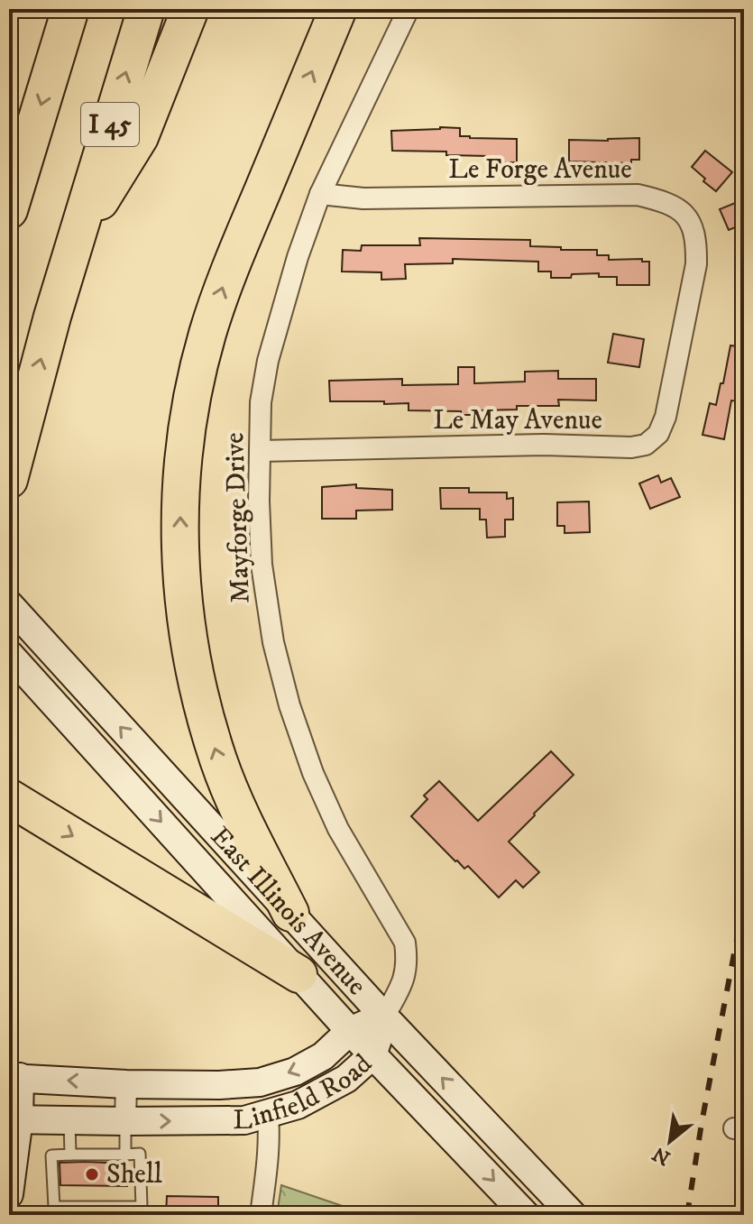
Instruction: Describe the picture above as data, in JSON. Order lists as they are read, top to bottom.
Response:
{
  "streets": {
    "highway": ["I 45"],
    "main road": ["East Illinois Avenue", "Linfield Road"],
    "street": ["Le Forge Avenue", "Le May Avenue", "Mayforge Drive"]
  },
  "crossings": [
    ["Le Forge Avenue", "Le May Avenue"],
    ["Le Forge Avenue", "Mayforge Drive"],
    ["Le May Avenue", "Mayforge Drive"],
    ["Mayforge Drive", "East Illinois Avenue"],
    ["Mayforge Drive", "Linfield Road"],
    ["East Illinois Avenue", "Linfield Road"]
  ],
  "places": ["Shell"],
  "north": "bottom left"
}
